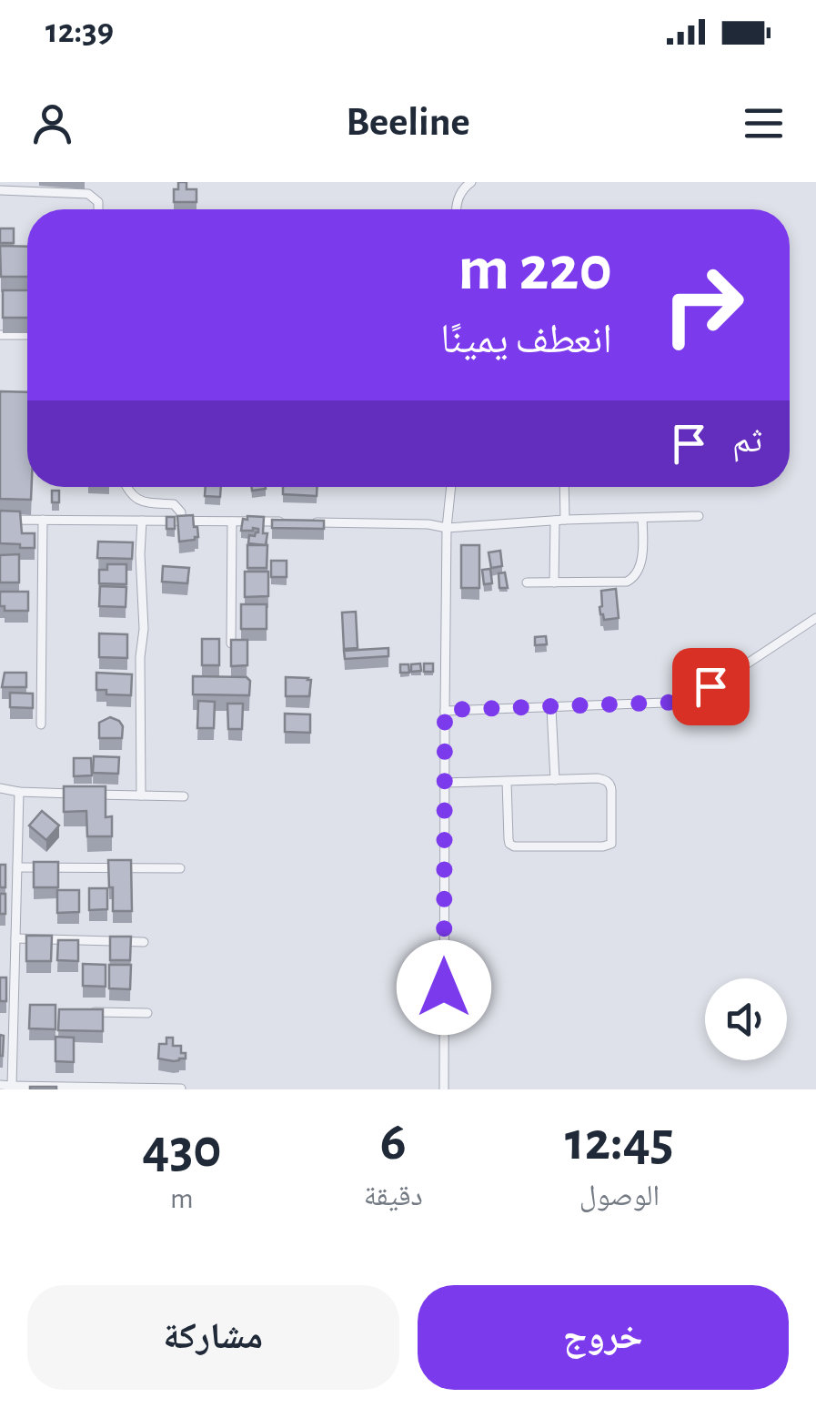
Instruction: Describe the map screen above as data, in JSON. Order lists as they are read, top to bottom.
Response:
{
  "page": {
    "status": "12:39",
    "header": "Beeline",
    "turn": ["220 m", "انعطف يمينًا"],
    "then": "ثم",
    "eta": [
      "12:45",
      "الوصول",
      "6",
      "دقيقة",
      "430",
      "m"
    ],
    "buttons": ["خروج", "مشاركة"]
  }
}
